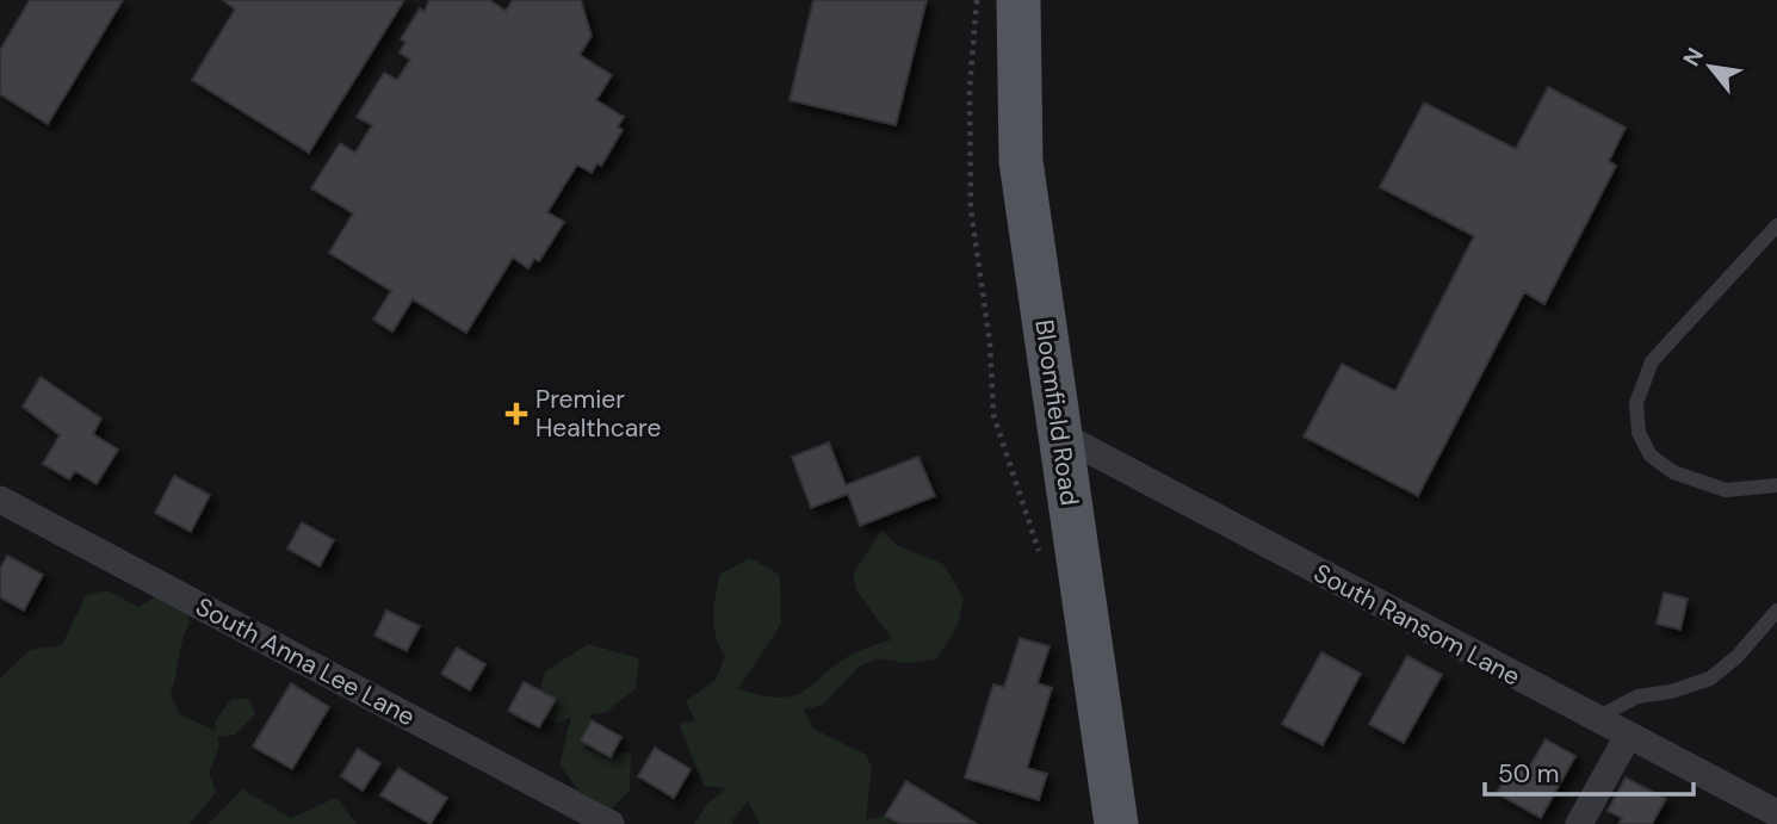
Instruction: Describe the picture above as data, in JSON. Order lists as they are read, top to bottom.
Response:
{
  "streets": {
    "main road": ["Bloomfield Road"],
    "street": ["South Ransom Lane", "South Anna Lee Lane"]
  },
  "crossings": [
    ["Bloomfield Road", "South Ransom Lane"]
  ],
  "places": {
    "health": ["Premier Healthcare"]
  },
  "scale_bar": "50 m",
  "north": "top left"
}
